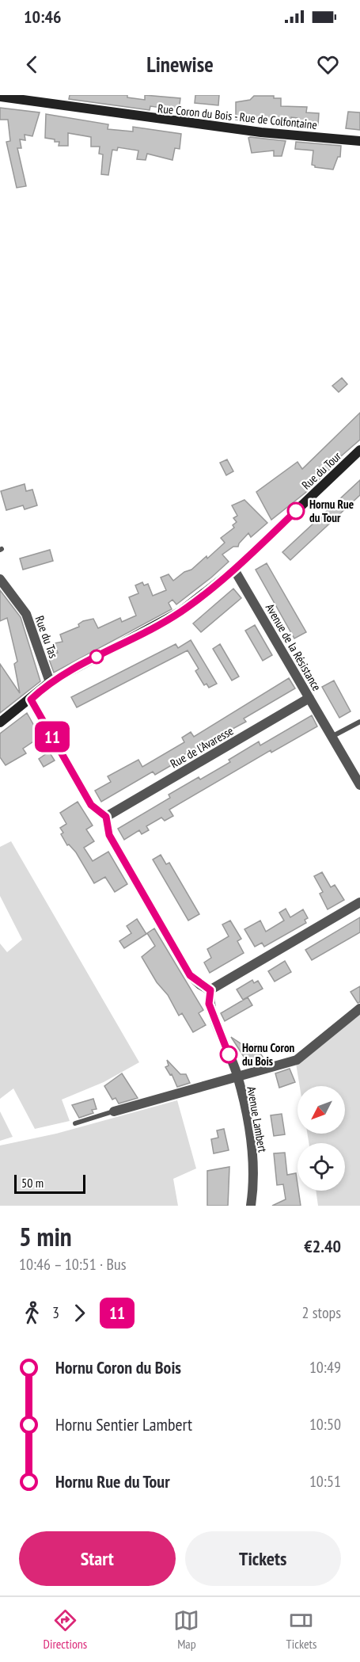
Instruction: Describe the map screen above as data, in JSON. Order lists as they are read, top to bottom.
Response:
{
  "streets": {
    "street": [
      "Rue Coron du Bois - Rue de Colfontaine",
      "Rue du Tour",
      "Rue du Tas",
      "Avenue de la Résistance",
      "Rue de l'Avaresse",
      "Avenue Lambert"
    ]
  },
  "crossings": [
    ["Rue du Tour", "Rue du Tas"],
    ["Rue du Tour", "Avenue de la Résistance"],
    ["Avenue de la Résistance", "Rue de l'Avaresse"]
  ],
  "places": ["Hornu Rue du Tour", "Hornu Coron du Bois"],
  "lines": ["bus line 11"],
  "scale_bar": "50 m",
  "north": "bottom left",
  "page": {
    "status": "10:46",
    "header": "Linewise",
    "on_map": "11",
    "scale": "50 m",
    "heading": ["5 min", "10:46 – 10:51 · Bus", "€2.40"],
    "legs": ["3", "11", "2 stops"],
    "list": [
      {
        "name": "Hornu Coron du Bois",
        "value": "10:49"
      },
      {
        "name": "Hornu Sentier Lambert",
        "value": "10:50"
      },
      {
        "name": "Hornu Rue du Tour",
        "value": "10:51"
      }
    ],
    "buttons": ["Start", "Tickets"],
    "tabs": ["Directions", "Map", "Tickets"]
  }
}
